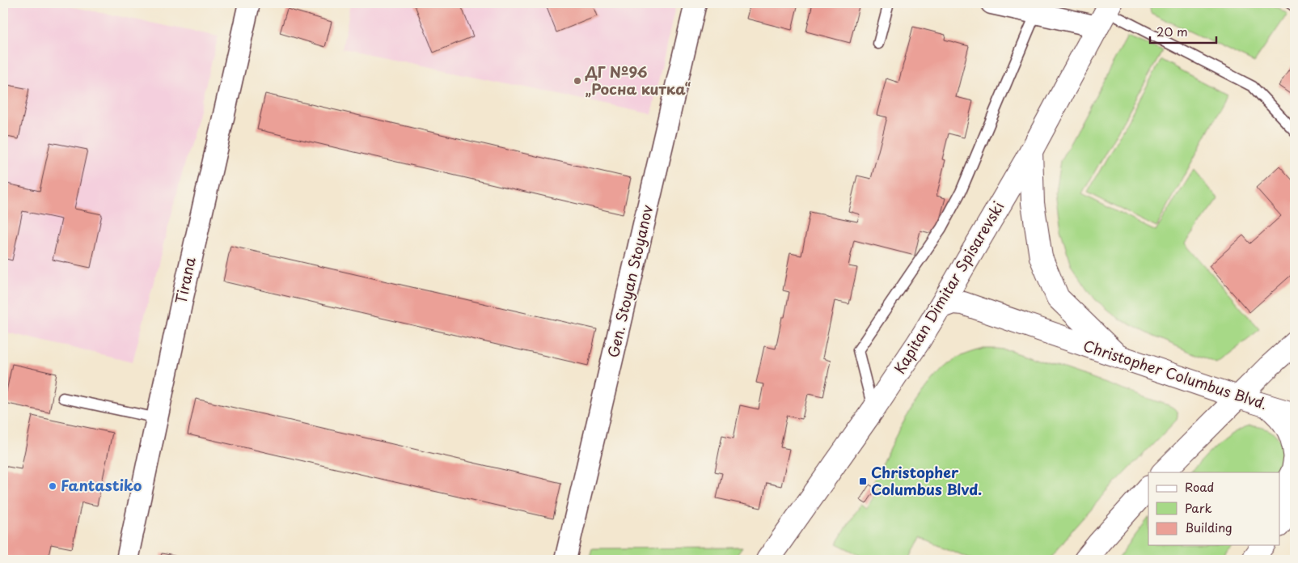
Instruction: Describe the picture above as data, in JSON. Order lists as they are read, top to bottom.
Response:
{
  "streets": {
    "street": [
      "Tirana",
      "Gen. Stoyan Stoyanov",
      "Kapitan Dimitar Spisarevski",
      "Christopher Columbus Blvd."
    ]
  },
  "crossings": [
    ["Kapitan Dimitar Spisarevski", "Christopher Columbus Blvd."]
  ],
  "places": {
    "other": ["ДГ №96 „Росна китка“", "Fantastiko"],
    "transit": ["Christopher Columbus Blvd."]
  },
  "legend": ["Road", "Park", "Building"],
  "scale_bar": "20 m"
}
